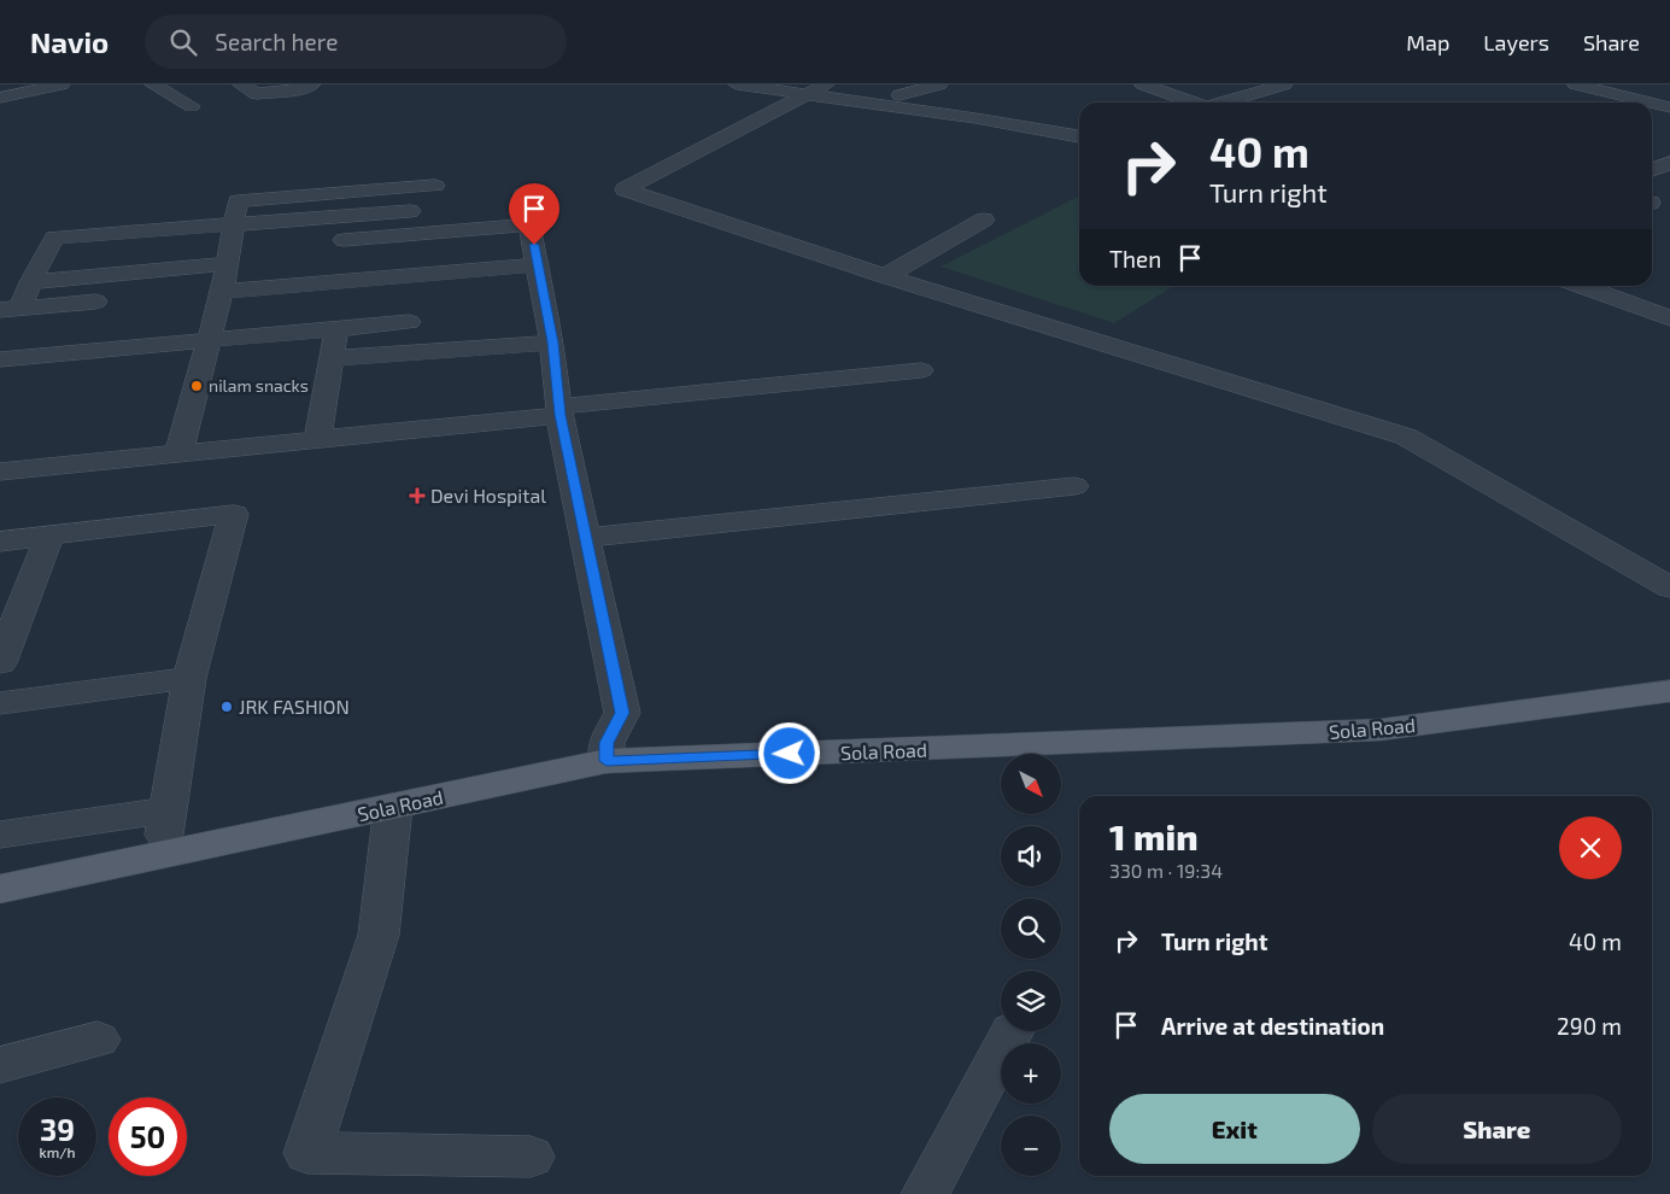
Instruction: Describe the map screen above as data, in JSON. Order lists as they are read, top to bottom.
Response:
{
  "streets": {
    "main road": ["Sola Road"]
  },
  "places": {
    "other": ["nilam snacks", "JRK FASHION"],
    "health": ["Devi Hospital"]
  },
  "north": "bottom right",
  "page": {
    "header": "Navio",
    "search": "Search here",
    "nav": ["Map", "Layers", "Share"],
    "turn": ["40 m", "Turn right"],
    "then": "Then",
    "map_buttons": ["+", "−"],
    "heading": ["1 min", "330 m · 19:34"],
    "list": [
      {
        "name": "Turn right",
        "value": "40 m"
      },
      {
        "name": "Arrive at destination",
        "value": "290 m"
      }
    ],
    "buttons": ["Exit", "Share"],
    "speed": "39 km/h",
    "limit": "50"
  }
}
